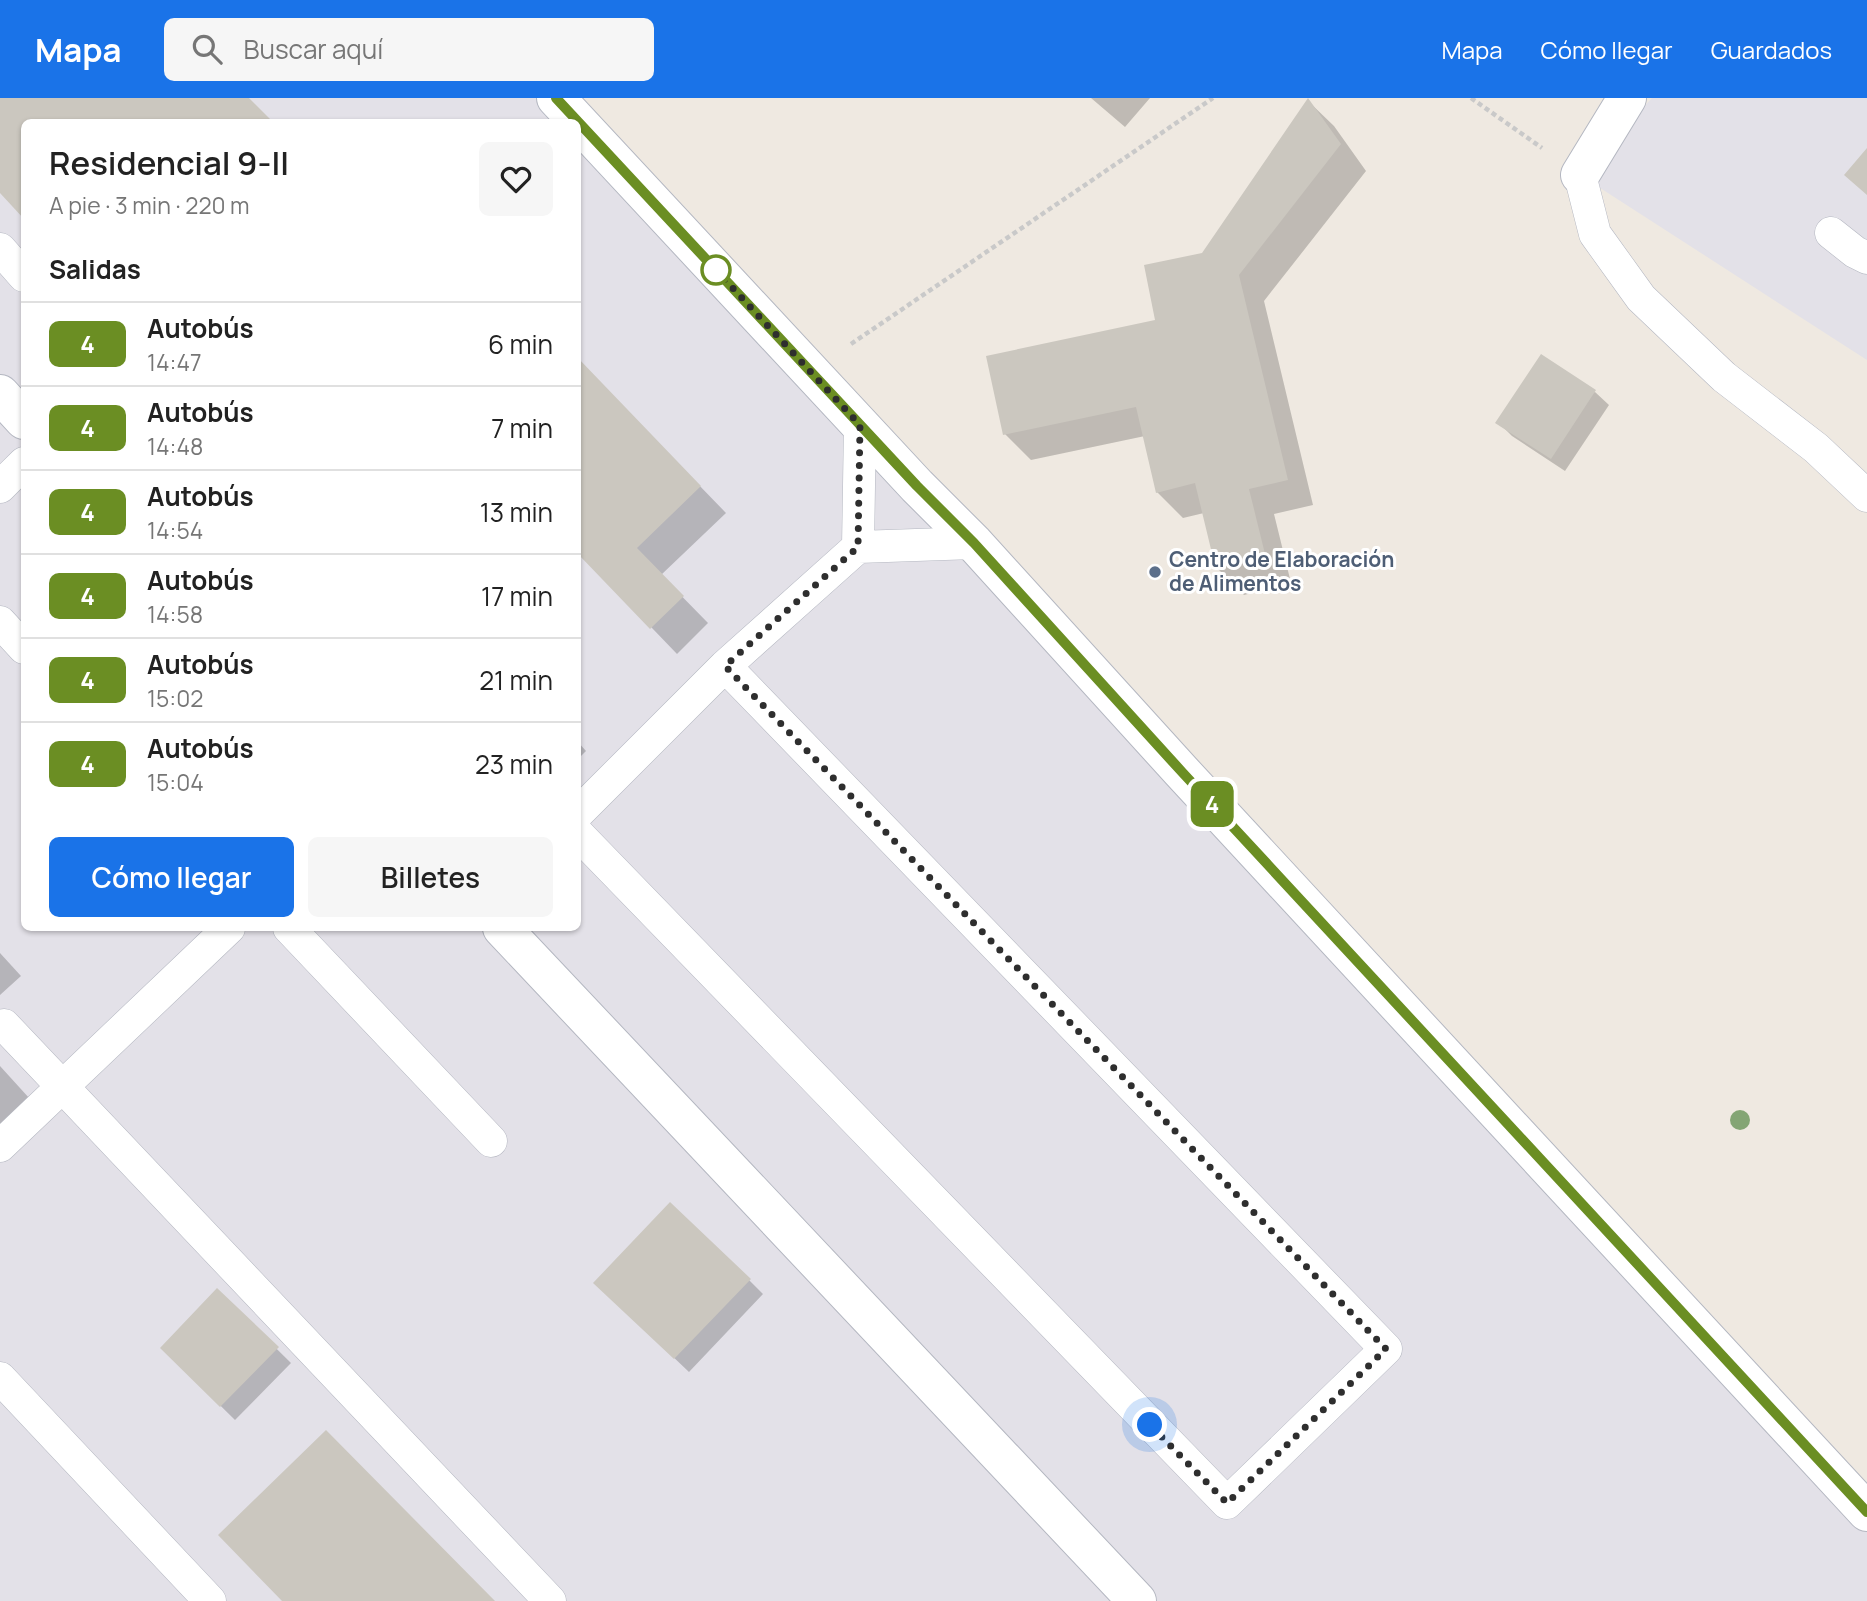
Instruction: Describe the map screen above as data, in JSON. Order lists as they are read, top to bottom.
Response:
{
  "places": ["Centro de Elaboración de Alimentos"],
  "lines": ["bus line 4"],
  "page": {
    "header": "Mapa",
    "search": "Buscar aquí",
    "nav": ["Mapa", "Cómo llegar", "Guardados"],
    "on_map": "4",
    "heading": [
      ["Residencial 9-II", "A pie · 3 min · 220 m"],
      "Salidas"
    ],
    "list": [
      {
        "mark": "4",
        "name": "Autobús",
        "note": "14:47",
        "value": "6 min"
      },
      {
        "mark": "4",
        "name": "Autobús",
        "note": "14:48",
        "value": "7 min"
      },
      {
        "mark": "4",
        "name": "Autobús",
        "note": "14:54",
        "value": "13 min"
      },
      {
        "mark": "4",
        "name": "Autobús",
        "note": "14:58",
        "value": "17 min"
      },
      {
        "mark": "4",
        "name": "Autobús",
        "note": "15:02",
        "value": "21 min"
      },
      {
        "mark": "4",
        "name": "Autobús",
        "note": "15:04",
        "value": "23 min"
      }
    ],
    "buttons": ["Cómo llegar", "Billetes"]
  }
}
